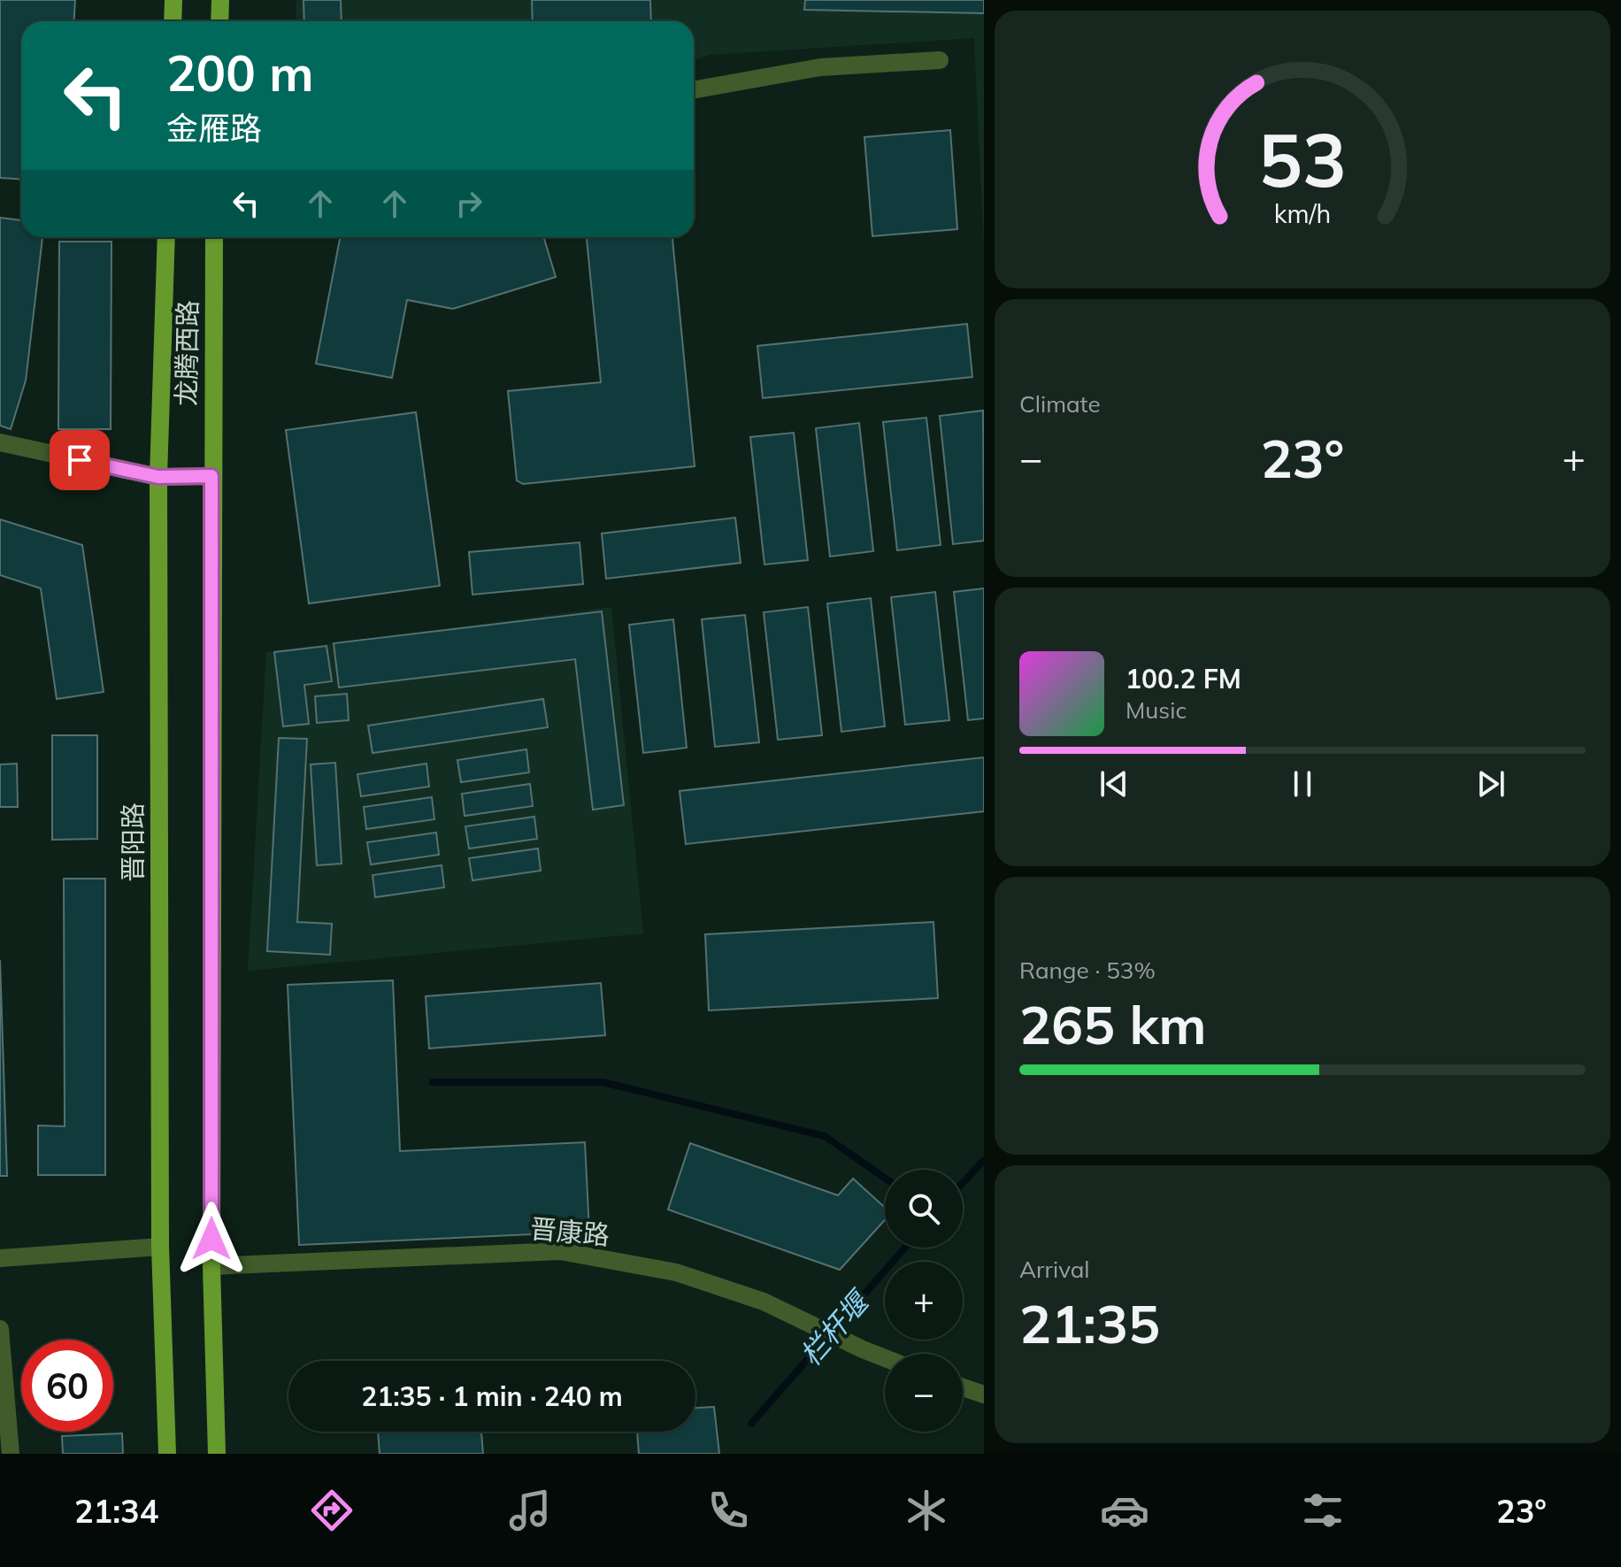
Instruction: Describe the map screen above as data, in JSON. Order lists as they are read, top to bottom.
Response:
{
  "streets": {
    "main road": ["龙腾西路", "晋阳路"],
    "street": ["晋康路"]
  },
  "water": ["栏杆堰"],
  "page": {
    "turn": ["200 m", "金雁路"],
    "tile": [
      "Climate",
      ["Range · 53%", "265 km"],
      ["Arrival", "21:35"]
    ],
    "heat": ["−", "23°", "+"],
    "song": ["100.2 FM", "Music"],
    "map_buttons": ["+", "−"],
    "limit": "60",
    "trip": "21:35 · 1 min · 240 m",
    "tabs": ["21:34", "23°"],
    "gauge": ["53", "km/h"]
  }
}
